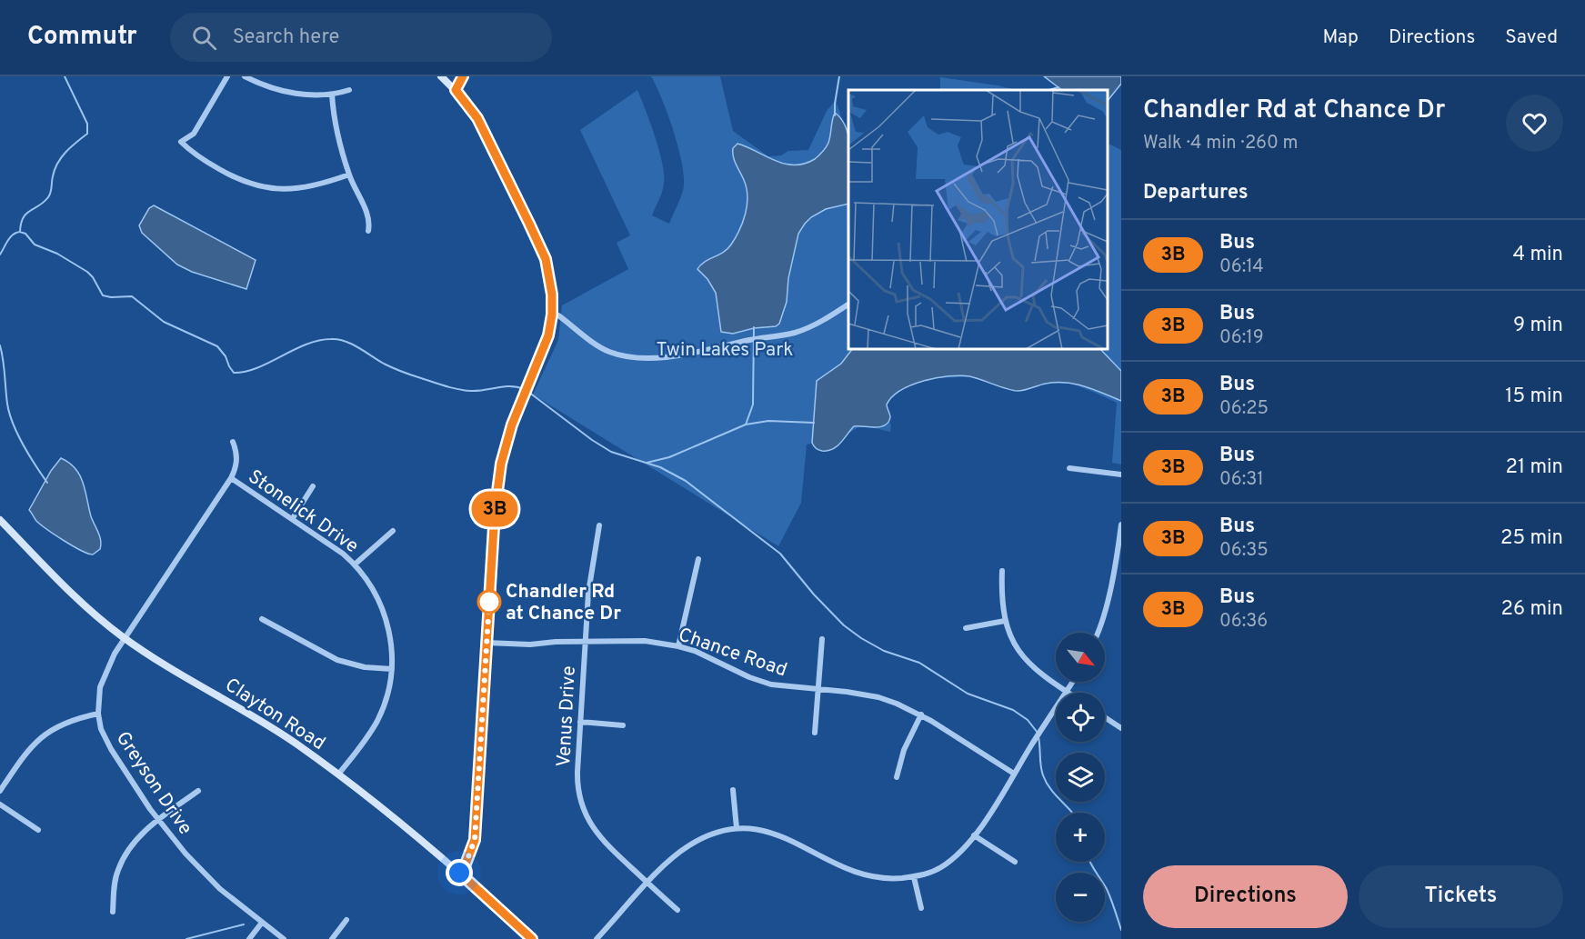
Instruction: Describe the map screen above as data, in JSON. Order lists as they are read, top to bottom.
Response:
{
  "streets": {
    "street": [
      "Stonelick Drive",
      "Chance Road",
      "Clayton Road",
      "Venus Drive",
      "Greyson Drive"
    ]
  },
  "crossings": [
    ["Stonelick Drive", "Clayton Road"],
    ["Stonelick Drive", "Greyson Drive"],
    ["Chance Road", "Venus Drive"],
    ["Clayton Road", "Greyson Drive"]
  ],
  "parks": ["Twin Lakes Park"],
  "places": ["Chandler Rd at Chance Dr"],
  "lines": ["bus line 3B"],
  "north": "bottom right",
  "page": {
    "header": "Commutr",
    "search": "Search here",
    "nav": ["Map", "Directions", "Saved"],
    "on_map": "3B",
    "heading": [
      ["Chandler Rd at Chance Dr", "Walk · 4 min · 260 m"],
      "Departures"
    ],
    "list": [
      {
        "mark": "3B",
        "name": "Bus",
        "note": "06:14",
        "value": "4 min"
      },
      {
        "mark": "3B",
        "name": "Bus",
        "note": "06:19",
        "value": "9 min"
      },
      {
        "mark": "3B",
        "name": "Bus",
        "note": "06:25",
        "value": "15 min"
      },
      {
        "mark": "3B",
        "name": "Bus",
        "note": "06:31",
        "value": "21 min"
      },
      {
        "mark": "3B",
        "name": "Bus",
        "note": "06:35",
        "value": "25 min"
      },
      {
        "mark": "3B",
        "name": "Bus",
        "note": "06:36",
        "value": "26 min"
      }
    ],
    "map_buttons": ["+", "−"],
    "buttons": ["Directions", "Tickets"]
  }
}
